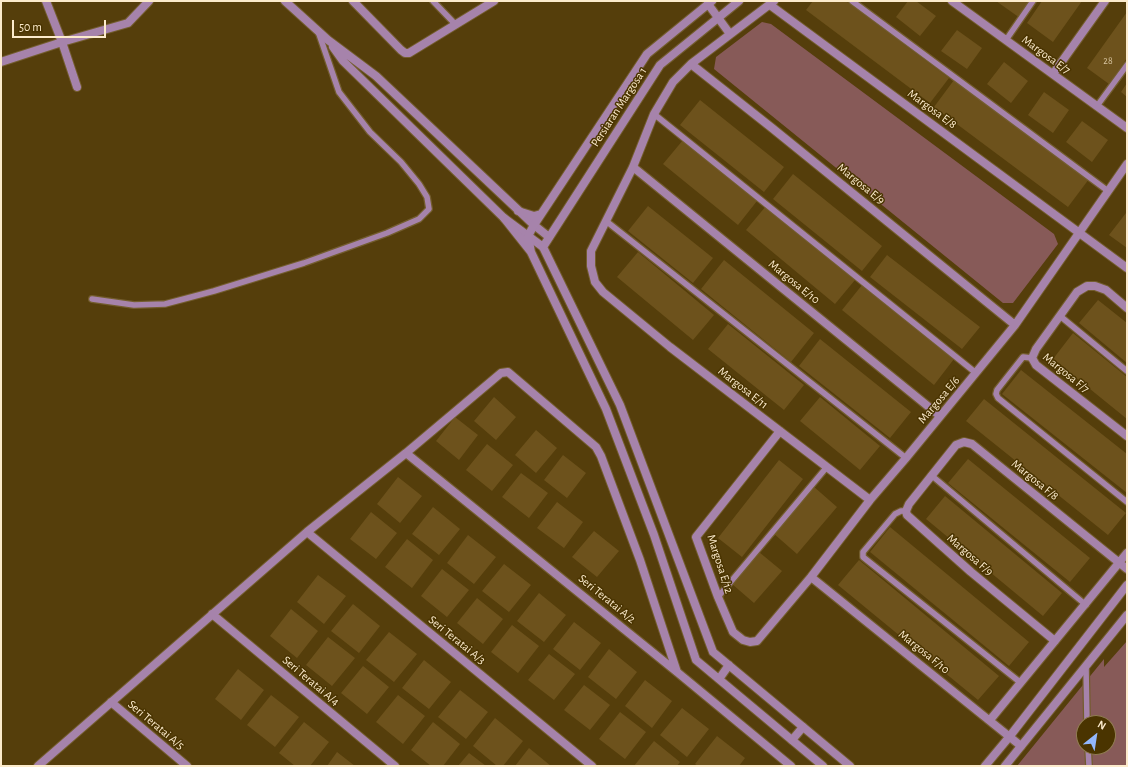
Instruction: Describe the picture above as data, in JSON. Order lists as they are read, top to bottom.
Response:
{
  "streets": {
    "street": [
      "Margosa E/7",
      "Persiaran Margosa 1",
      "Margosa E/8",
      "Margosa E/9",
      "Margosa E/10",
      "Margosa F/7",
      "Margosa E/11",
      "Margosa E/6",
      "Margosa F/8",
      "Margosa F/9",
      "Margosa E/12",
      "Seri Teratai A/2",
      "Seri Teratai A/3",
      "Margosa F/10",
      "Seri Teratai A/4",
      "Seri Teratai A/5"
    ]
  },
  "crossings": [
    ["Margosa E/8", "Margosa E/11"],
    ["Margosa E/8", "Margosa E/6"],
    ["Margosa E/9", "Margosa E/11"],
    ["Margosa E/9", "Margosa E/6"],
    ["Margosa E/10", "Margosa E/11"],
    ["Margosa E/10", "Margosa E/6"],
    ["Margosa E/11", "Margosa E/6"],
    ["Margosa E/11", "Margosa E/12"],
    ["Margosa E/6", "Margosa E/12"],
    ["Margosa E/6", "Margosa F/10"]
  ],
  "house_numbers": ["28"],
  "scale_bar": "50 m",
  "north": "top right"
}
